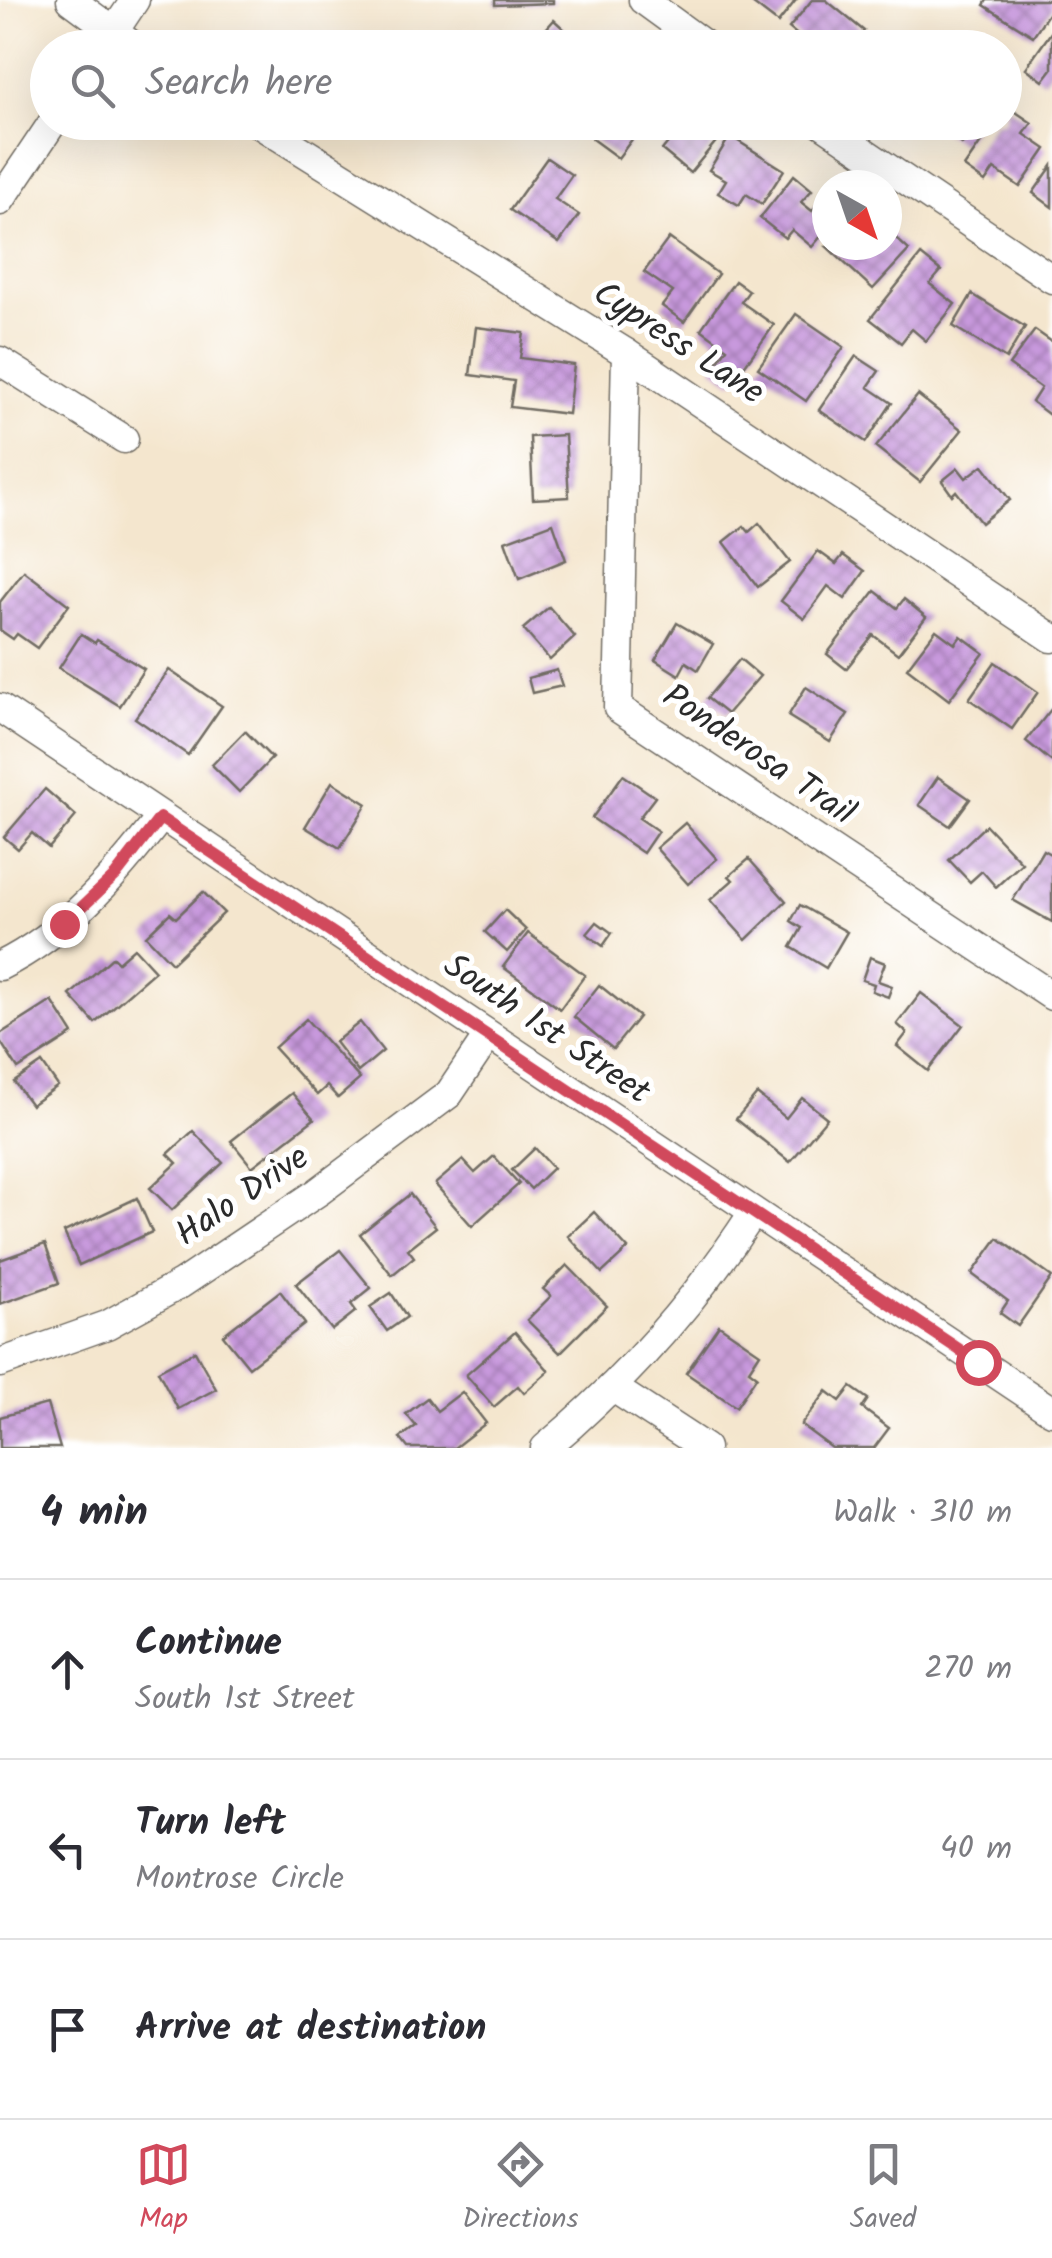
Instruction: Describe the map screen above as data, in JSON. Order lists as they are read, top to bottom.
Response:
{
  "streets": {
    "street": [
      "Cypress Lane",
      "Ponderosa Trail",
      "South 1st Street",
      "Halo Drive"
    ]
  },
  "crossings": [
    ["Cypress Lane", "Ponderosa Trail"],
    ["South 1st Street", "Halo Drive"]
  ],
  "north": "bottom right",
  "page": {
    "search": "Search here",
    "heading": ["4 min", "Walk · 310 m"],
    "list": [
      ["Continue", "South 1st Street", "270 m"],
      ["Turn left", "Montrose Circle", "40 m"],
      "Arrive at destination"
    ],
    "nav": ["Map", "Directions", "Saved"]
  }
}
